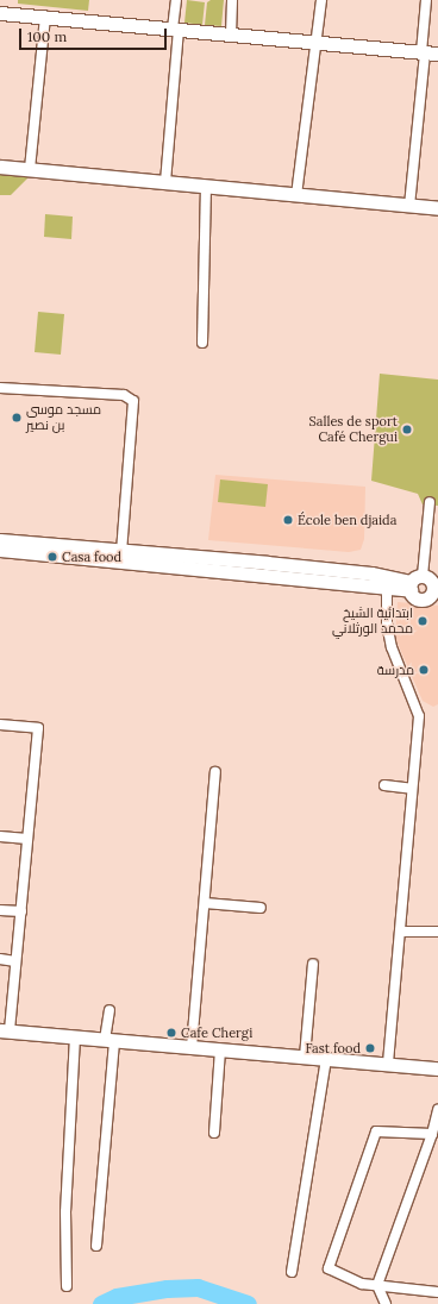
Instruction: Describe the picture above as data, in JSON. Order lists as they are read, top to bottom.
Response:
{
  "places": [
    "مسجد موسى بن نصير",
    "Salles de sport Café Chergui",
    "École ben djaida",
    "Casa food",
    "ابتدائية الشيخ محمد الورثلاني",
    "مدرسة",
    "Cafe Chergi",
    "Fast food"
  ],
  "scale_bar": "100 m"
}
